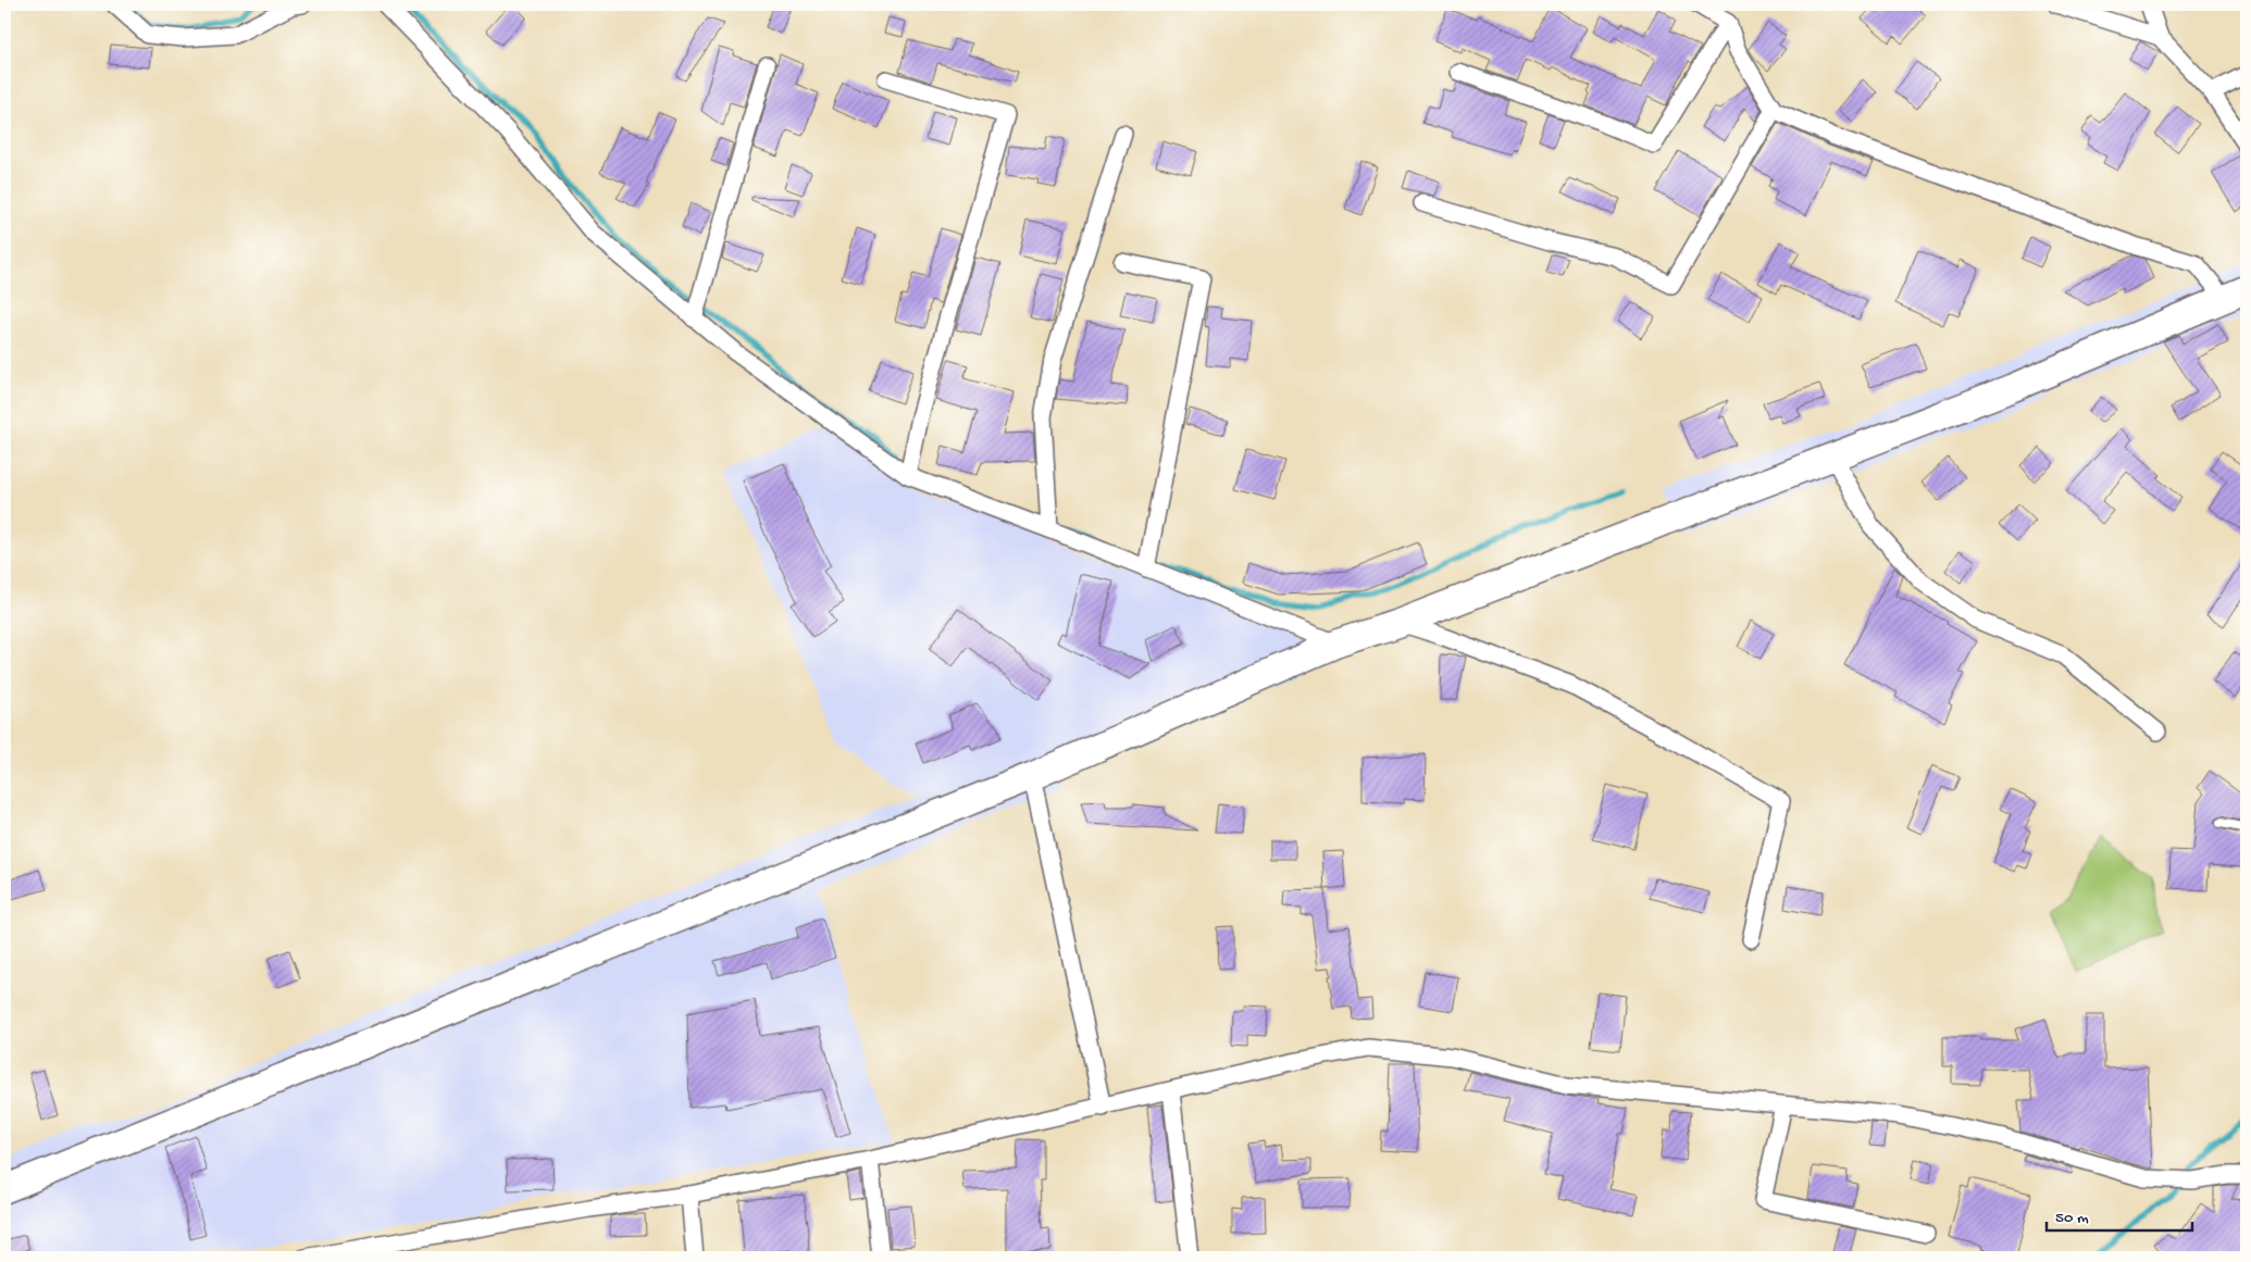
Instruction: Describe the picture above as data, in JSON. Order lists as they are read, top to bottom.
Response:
{
  "scale_bar": "50 m"
}
